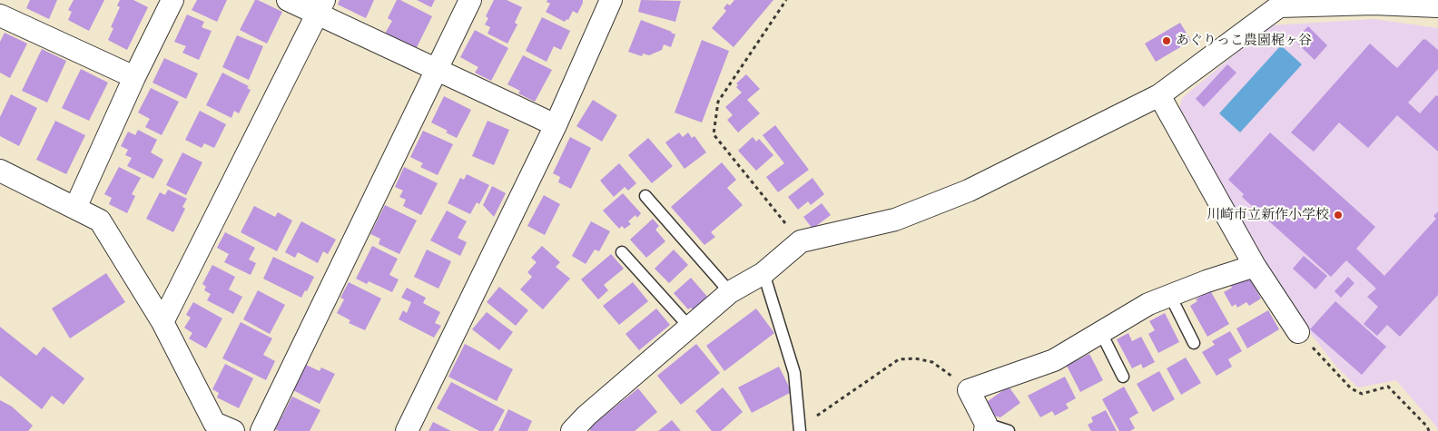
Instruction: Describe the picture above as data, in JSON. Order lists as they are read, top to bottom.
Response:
{
  "places": ["あぐりっこ農園梶ヶ谷", "川崎市立新作小学校"]
}
